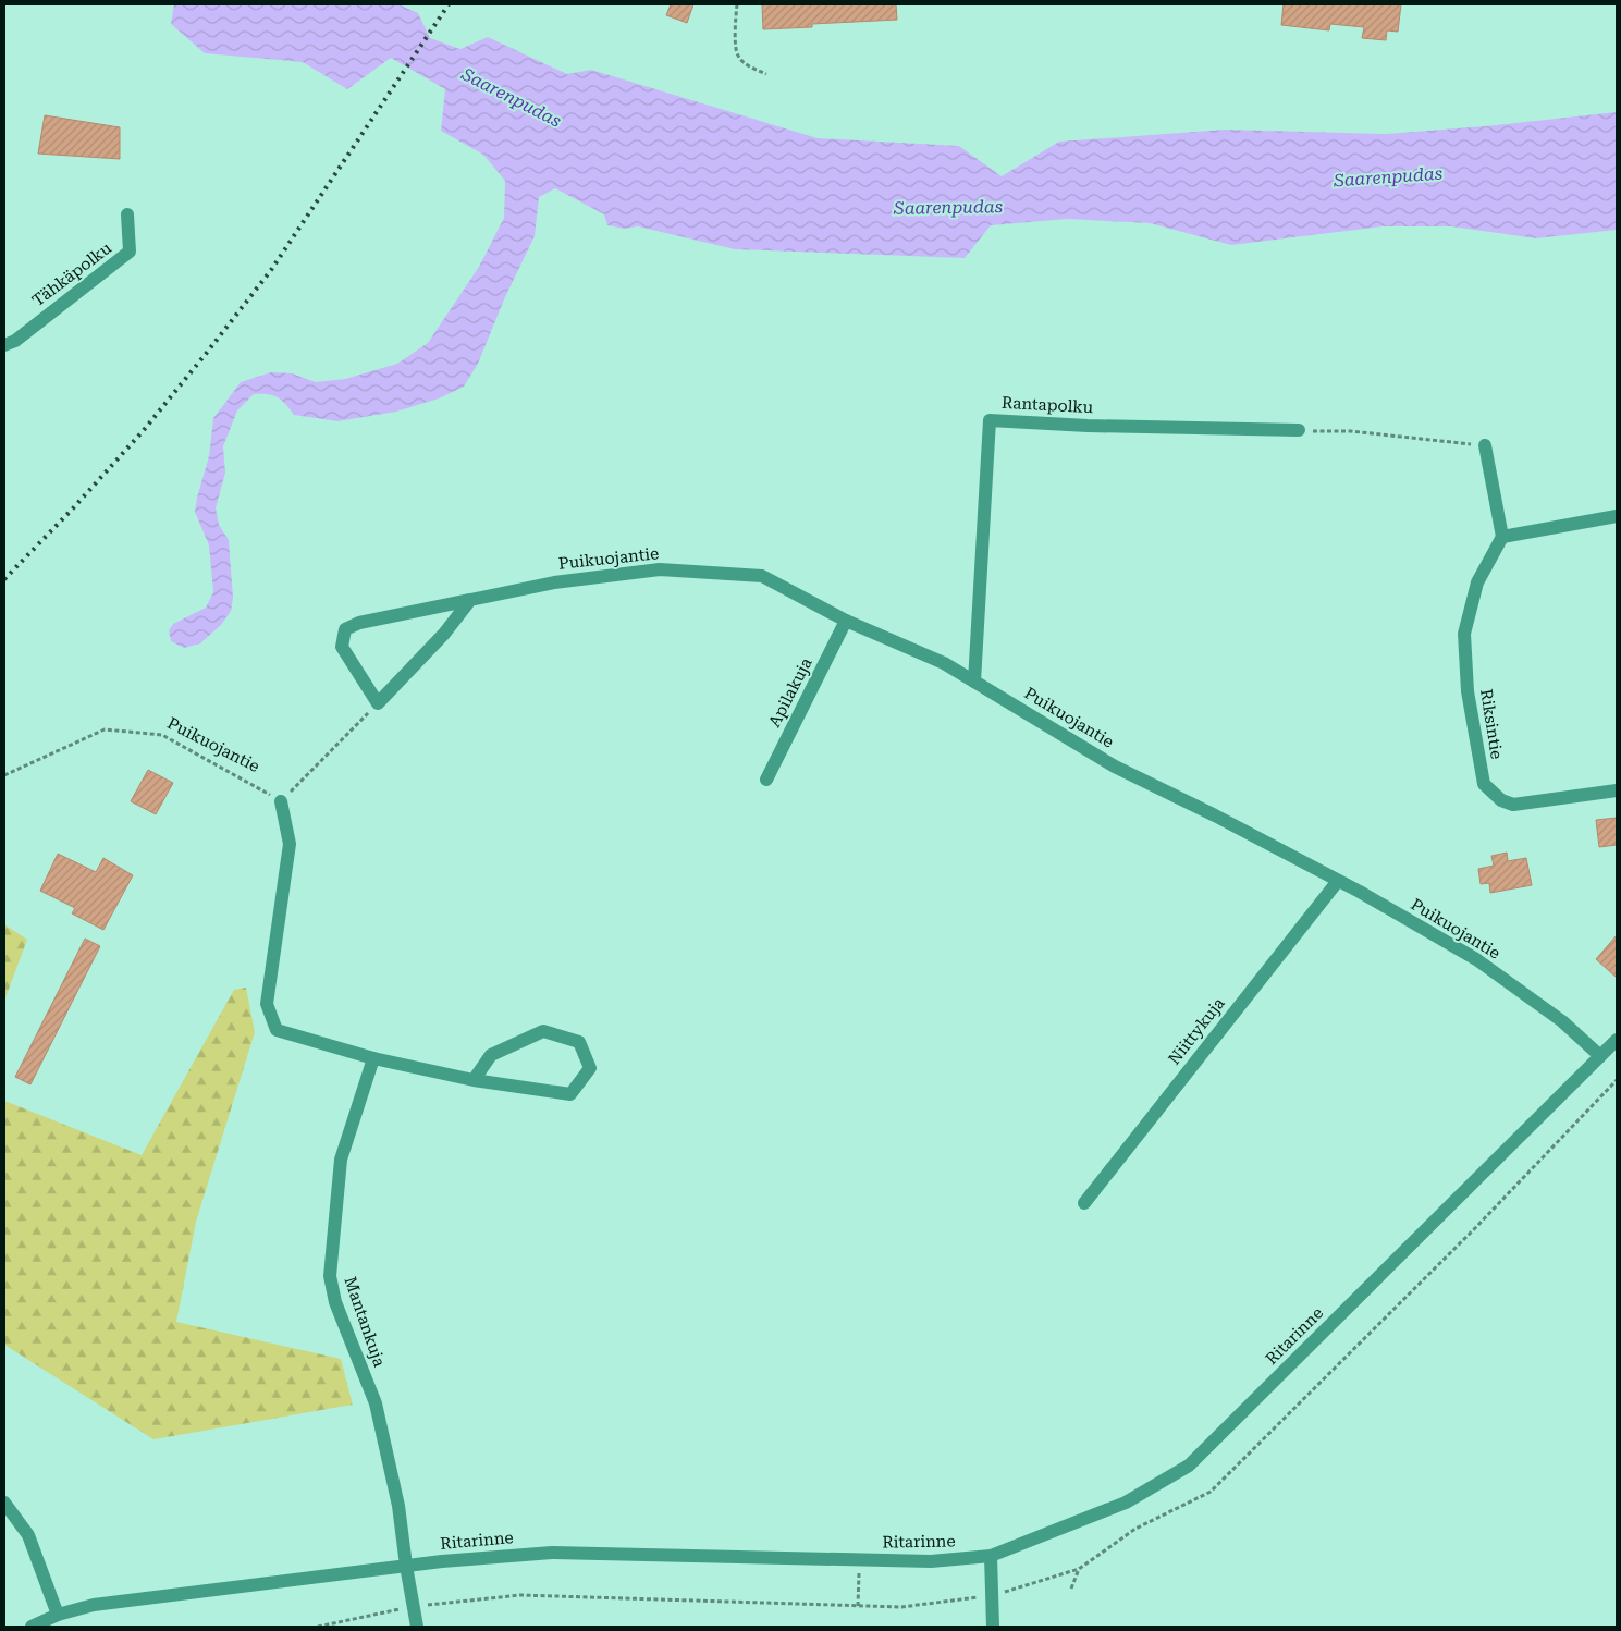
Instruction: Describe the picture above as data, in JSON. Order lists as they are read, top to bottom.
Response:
{
  "streets": {
    "street": [
      "Tähkäpolku",
      "Rantapolku",
      "Puikuojantie",
      "Apilakuja",
      "Riksintie",
      "Niittykuja",
      "Mantankuja",
      "Ritarinne"
    ]
  },
  "crossings": [
    ["Rantapolku", "Puikuojantie"],
    ["Puikuojantie", "Apilakuja"],
    ["Puikuojantie", "Niittykuja"],
    ["Puikuojantie", "Ritarinne"],
    ["Mantankuja", "Ritarinne"]
  ],
  "water": ["Saarenpudas"]
}
